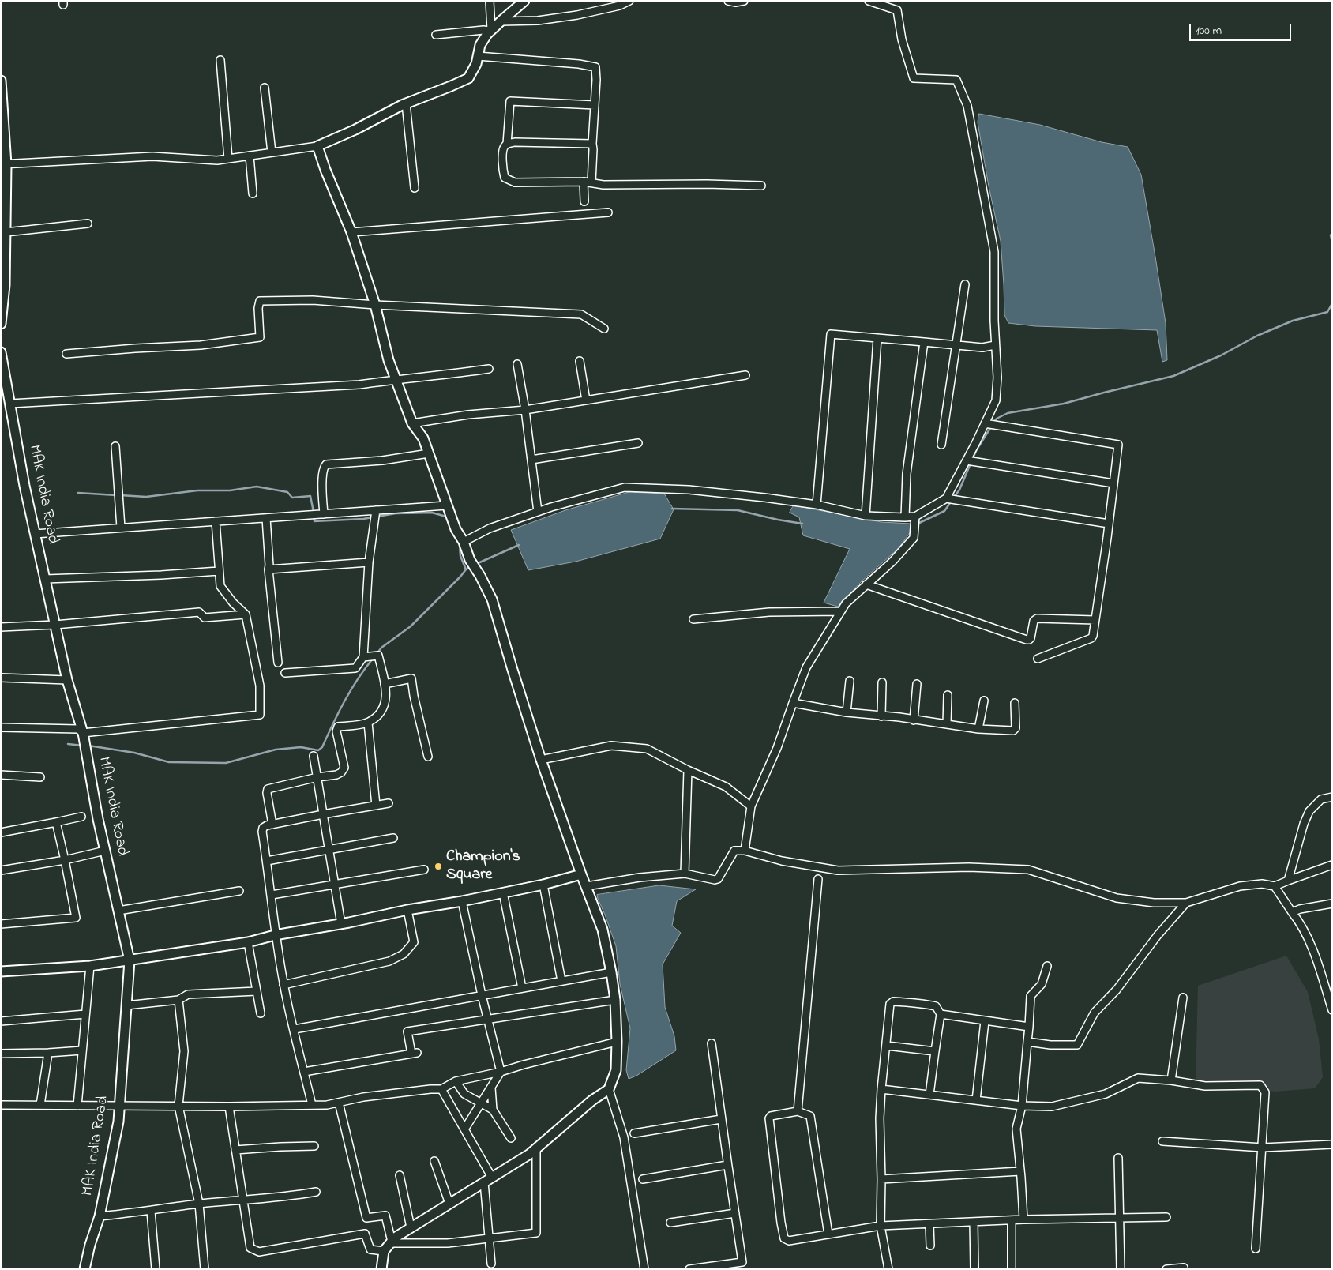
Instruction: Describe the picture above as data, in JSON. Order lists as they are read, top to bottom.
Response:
{
  "streets": {
    "street": ["MAK India Road"]
  },
  "places": ["Champion's Square"],
  "scale_bar": "100 m"
}
